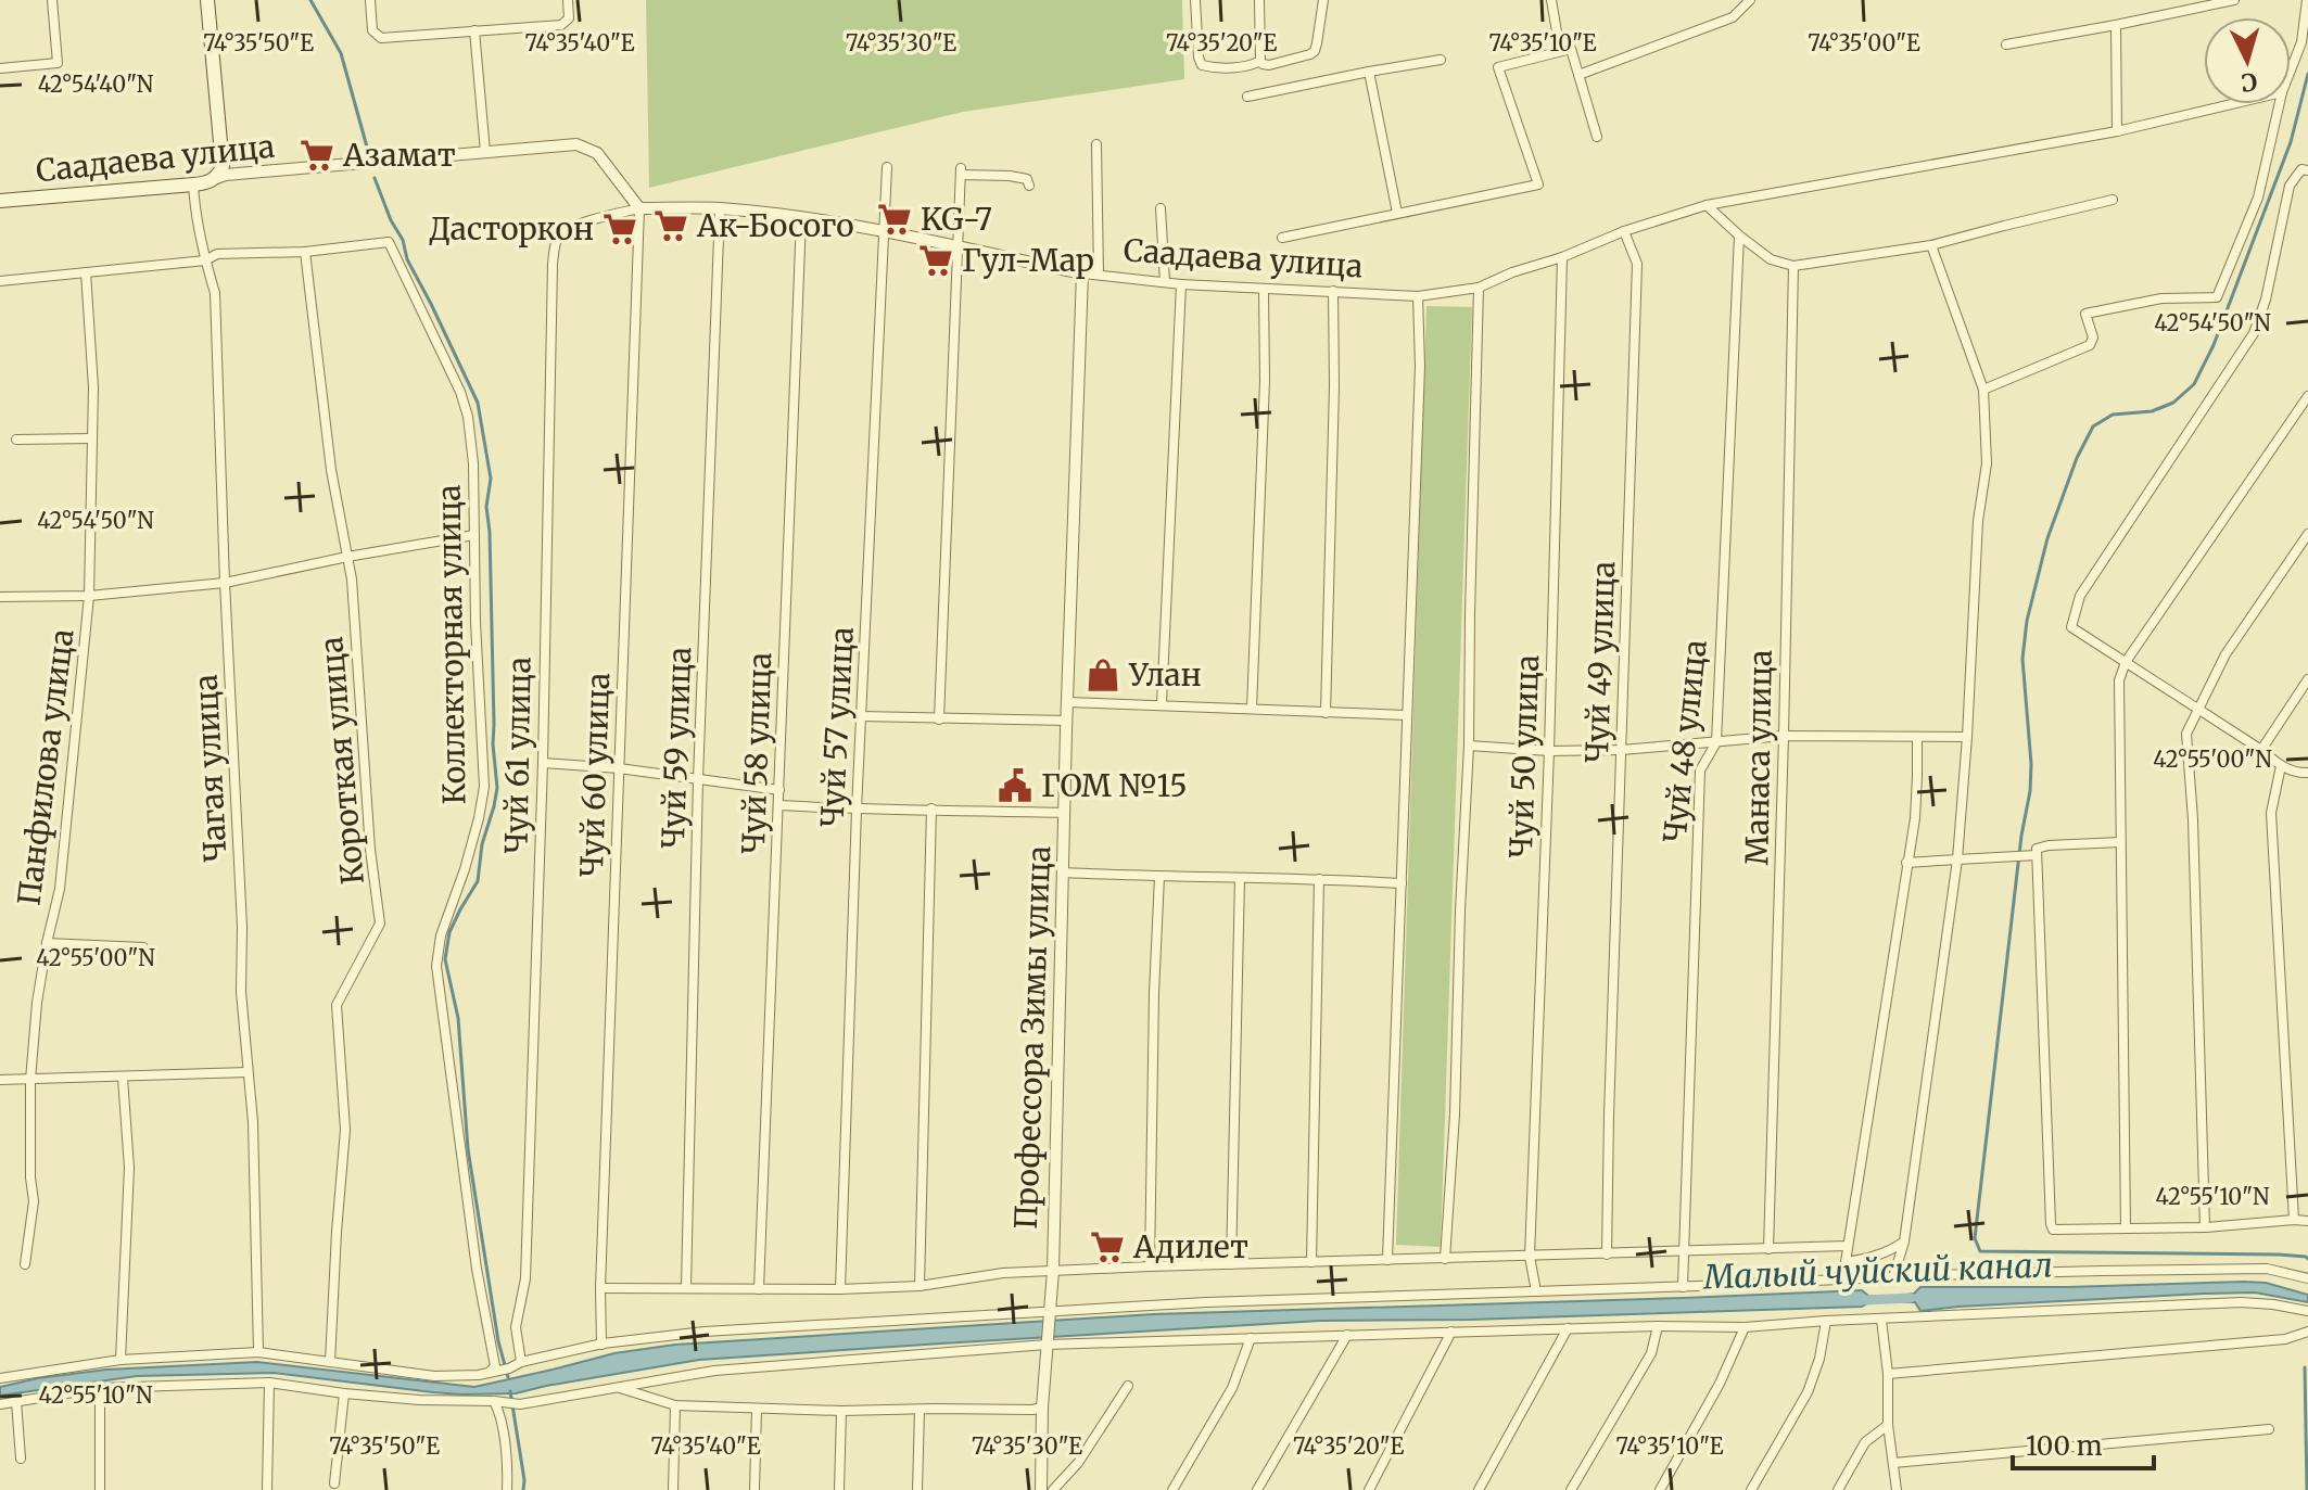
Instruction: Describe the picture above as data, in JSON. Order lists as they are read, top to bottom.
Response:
{
  "streets": {
    "main road": ["Саадаева улица"],
    "street": [
      "Коллекторная улица",
      "Чуй 49 улица",
      "Чуй 57 улица",
      "Чуй 48 улица",
      "Чуй 59 улица",
      "Чуй 58 улица",
      "Чуй 61 улица",
      "Чуй 50 улица",
      "Манаса улица",
      "Короткая улица",
      "Панфилова улица",
      "Чагая улица",
      "Чуй 60 улица",
      "Профессора Зимы улица"
    ]
  },
  "crossings": [
    ["Саадаева улица", "Чуй 49 улица"],
    ["Саадаева улица", "Чуй 57 улица"],
    ["Саадаева улица", "Чуй 59 улица"],
    ["Саадаева улица", "Чуй 58 улица"],
    ["Саадаева улица", "Чуй 61 улица"],
    ["Саадаева улица", "Чуй 50 улица"],
    ["Саадаева улица", "Чагая улица"],
    ["Саадаева улица", "Чуй 60 улица"],
    ["Саадаева улица", "Профессора Зимы улица"],
    ["Коллекторная улица", "Короткая улица"],
    ["Чуй 61 улица", "Чуй 60 улица"]
  ],
  "water": ["Малый чуйский канал"],
  "places": {
    "supermarket": [
      "Азамат",
      "KG-7",
      "Ак-Босого",
      "Дасторкон",
      "Гул-Мар",
      "Адилет"
    ],
    "shop": ["Улан"],
    "public building": ["ГОМ №15"]
  },
  "scale_bar": "100 m",
  "north": "bottom",
  "coordinates": [
    "74°35'50\"E",
    "74°35'40\"E",
    "74°35'30\"E",
    "74°35'20\"E",
    "74°35'10\"E",
    "74°35'00\"E",
    "42°54'40\"N",
    "42°54'50\"N",
    "42°55'00\"N",
    "42°55'10\"N"
  ]
}
